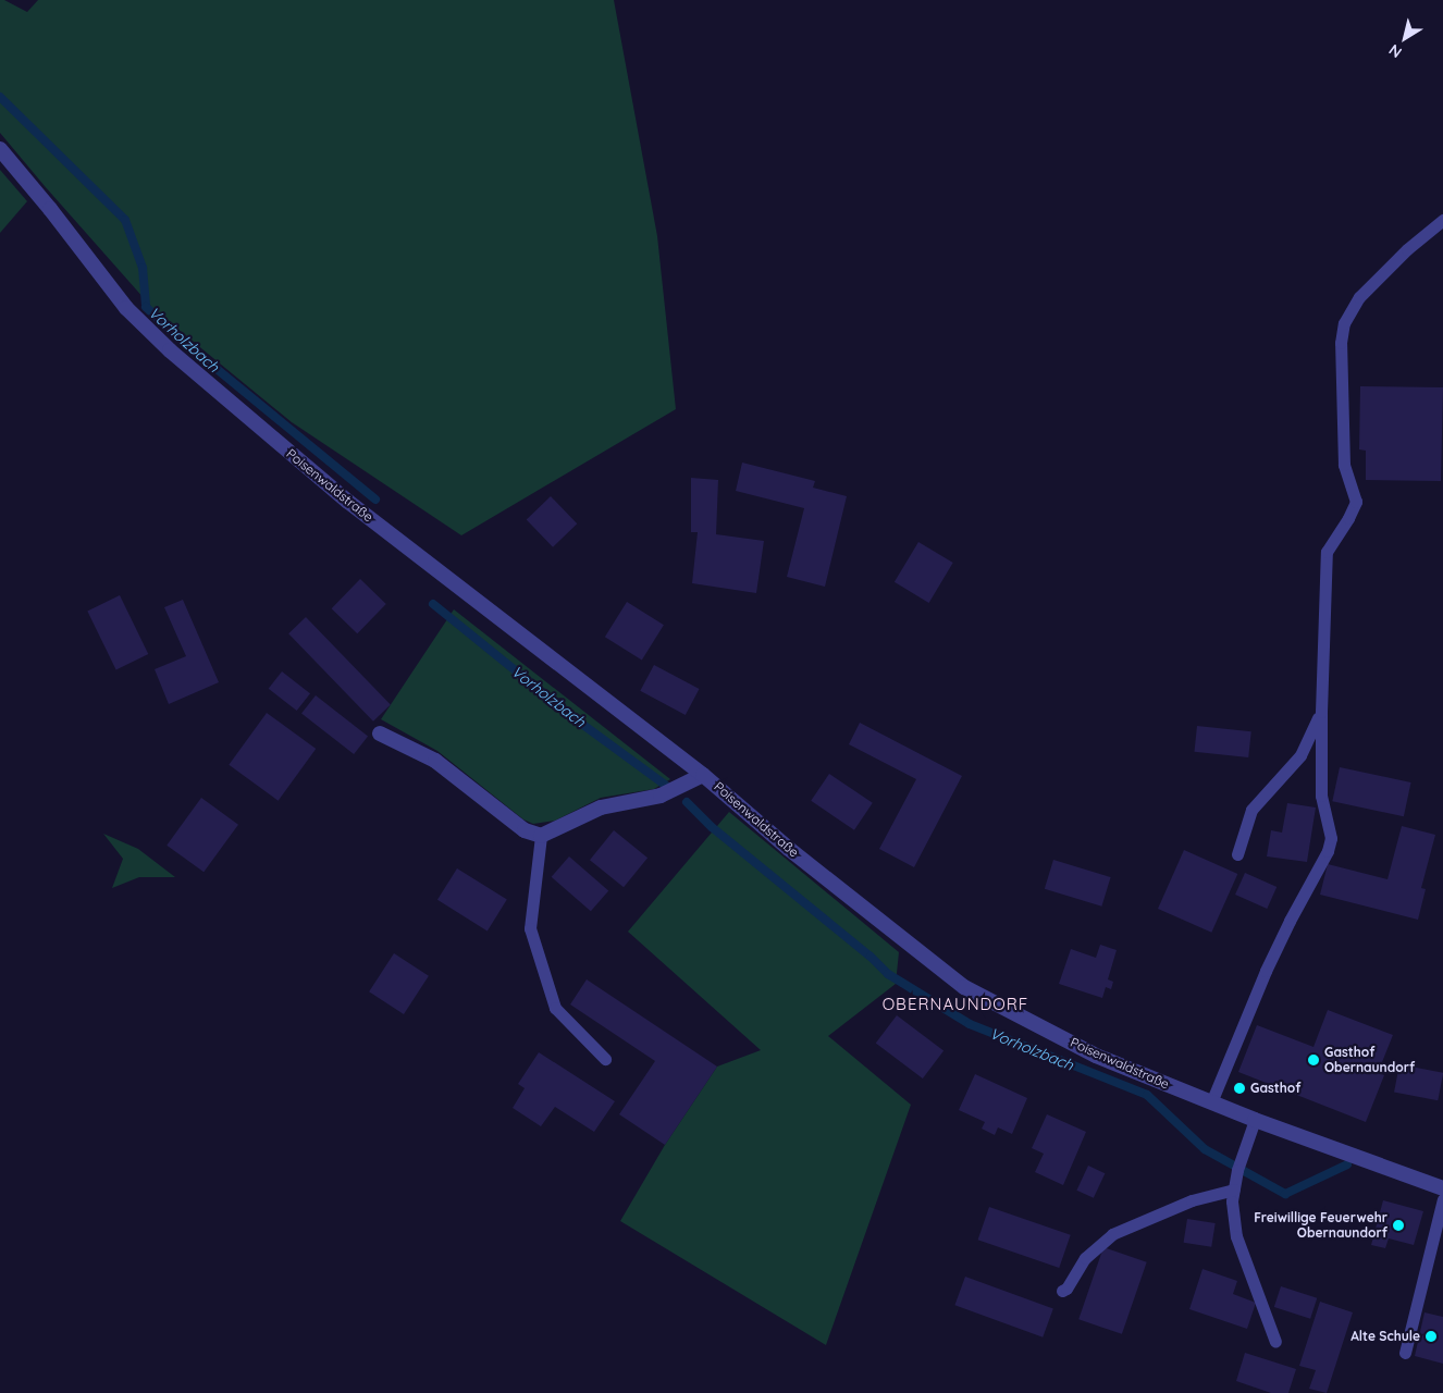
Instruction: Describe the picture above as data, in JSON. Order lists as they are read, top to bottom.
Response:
{
  "streets": {
    "street": ["Poisenwaldstraße"]
  },
  "districts": ["OBERNAUNDORF"],
  "water": ["Vorholzbach"],
  "places": [
    "Gasthof Obernaundorf",
    "Gasthof",
    "Freiwillige Feuerwehr Obernaundorf",
    "Alte Schule"
  ],
  "north": "bottom left"
}
